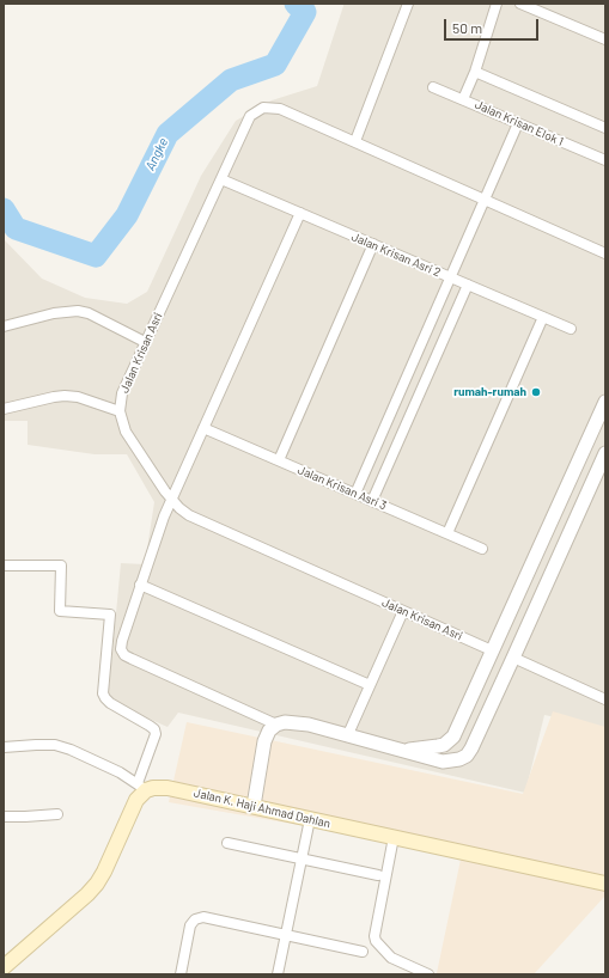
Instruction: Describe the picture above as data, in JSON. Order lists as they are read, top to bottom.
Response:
{
  "streets": {
    "main road": ["Jalan K. Haji Ahmad Dahlan"],
    "street": [
      "Jalan Krisan Elok 1",
      "Jalan Krisan Asri 2",
      "Jalan Krisan Asri",
      "Jalan Krisan Asri 3"
    ]
  },
  "crossings": [
    ["Jalan Krisan Asri 2", "Jalan Krisan Asri"]
  ],
  "water": ["Angke"],
  "places": ["rumah-rumah"],
  "scale_bar": "50 m"
}
